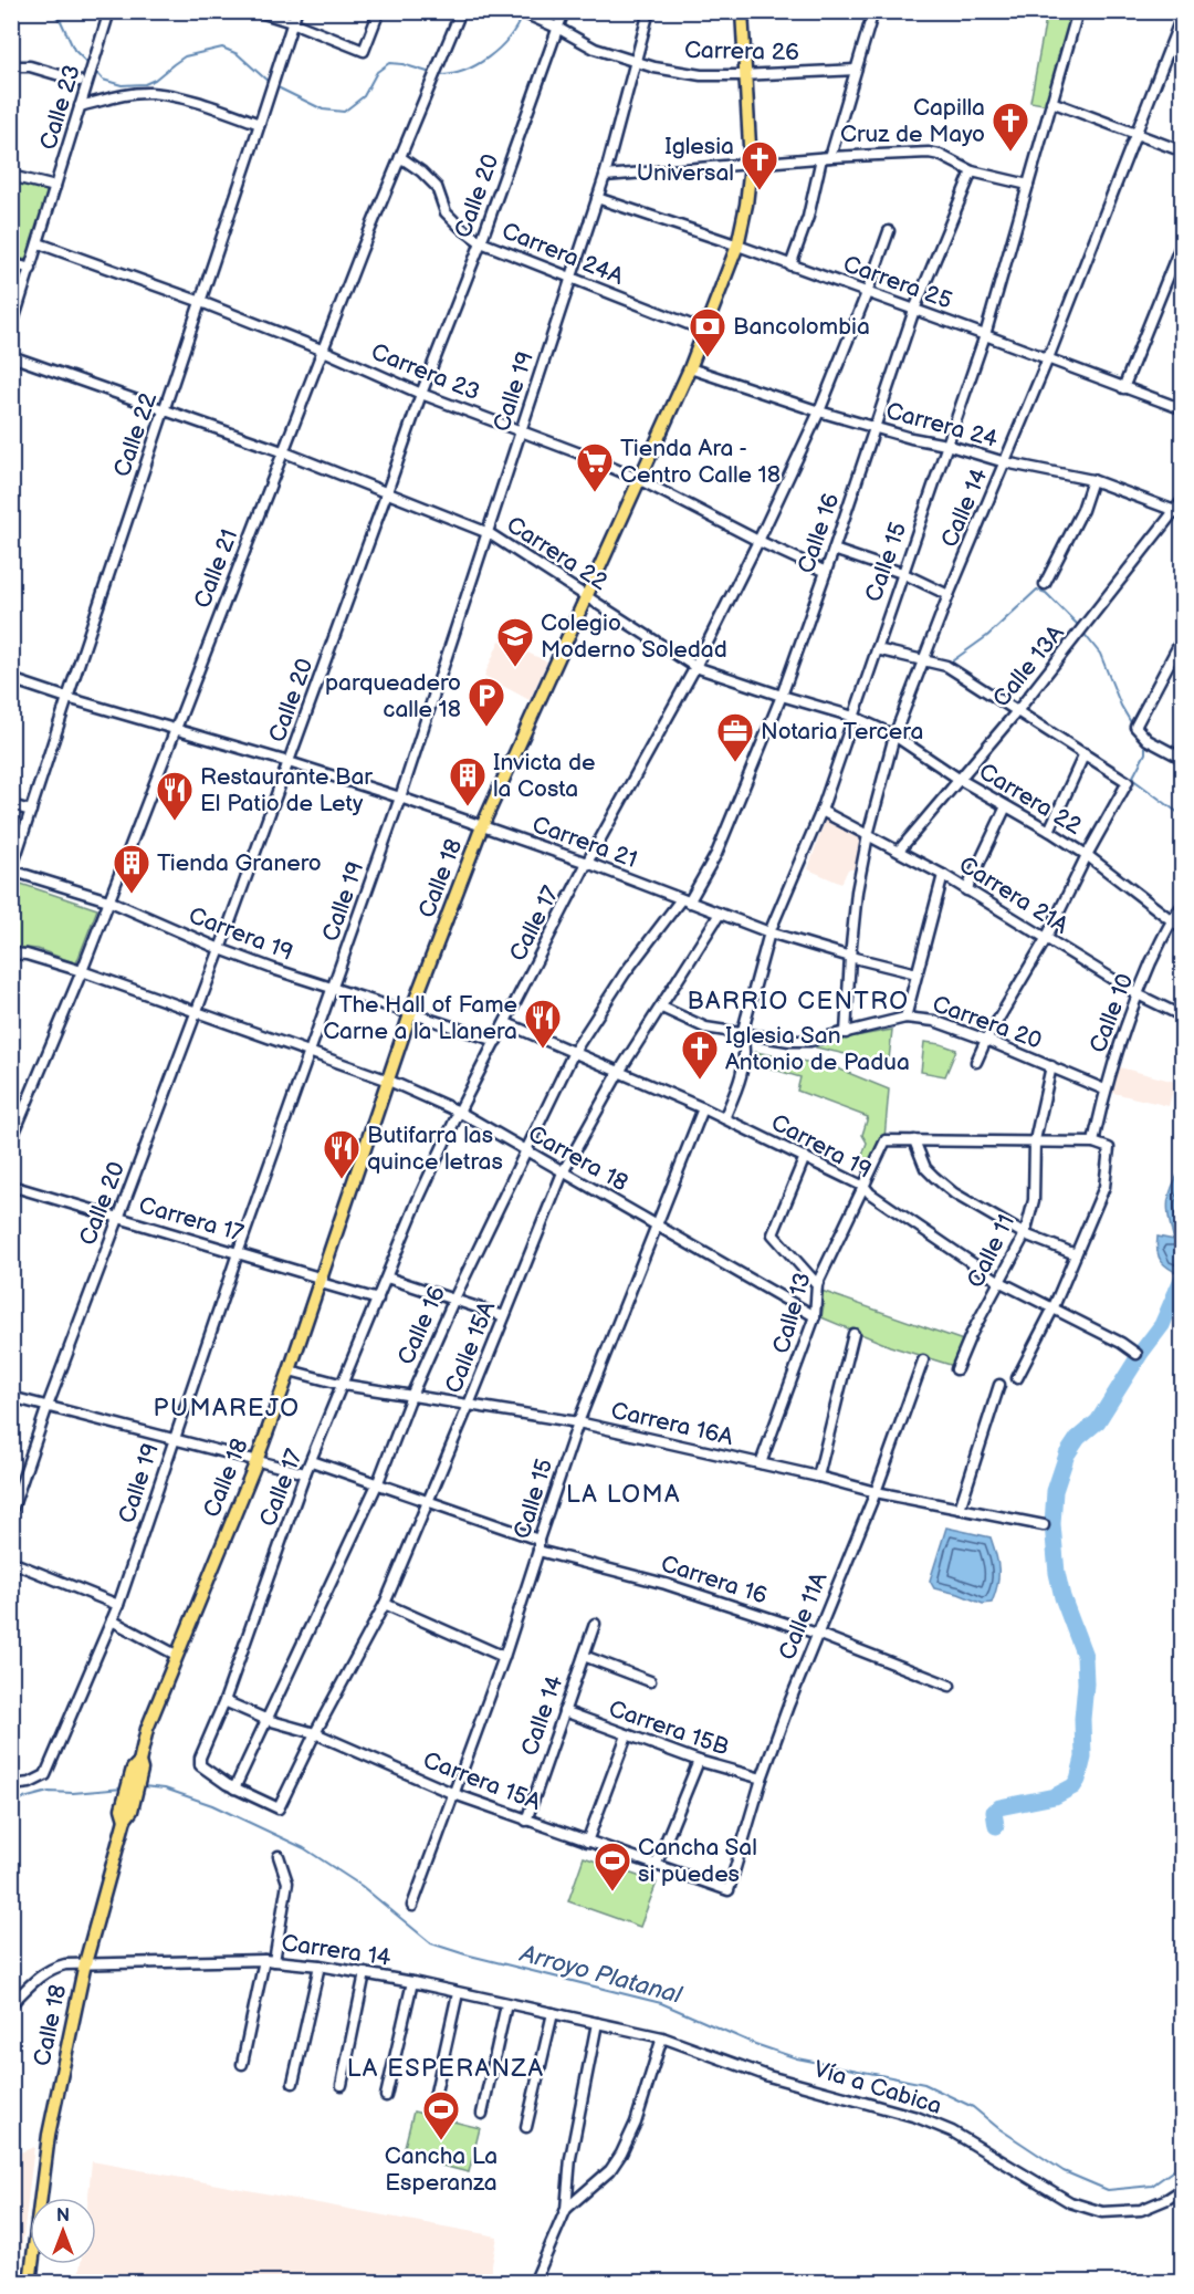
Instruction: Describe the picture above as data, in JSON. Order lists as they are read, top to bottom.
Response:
{
  "streets": {
    "main road": ["Calle 18"],
    "street": [
      "Carrera 26",
      "Calle 23",
      "Calle 20",
      "Carrera 24A",
      "Carrera 25",
      "Carrera 23",
      "Calle 19",
      "Carrera 24",
      "Calle 22",
      "Calle 14",
      "Calle 16",
      "Carrera 22",
      "Calle 15",
      "Calle 21",
      "Calle 13A",
      "Carrera 21",
      "Carrera 21A",
      "Calle 17",
      "Carrera 19",
      "Calle 10",
      "Carrera 20",
      "Carrera 18",
      "Carrera 17",
      "Calle 11",
      "Calle 13",
      "Calle 15A",
      "Carrera 16A",
      "Carrera 16",
      "Calle 11A",
      "Carrera 15B",
      "Carrera 15A",
      "Carrera 14",
      "Vía a Cabica"
    ]
  },
  "crossings": [
    ["Carrera 26", "Calle 20"],
    ["Carrera 26", "Calle 19"],
    ["Carrera 26", "Calle 18"],
    ["Calle 23", "Carrera 23"],
    ["Calle 20", "Carrera 24A"],
    ["Calle 20", "Carrera 23"],
    ["Calle 20", "Carrera 22"],
    ["Calle 20", "Carrera 21"],
    ["Calle 20", "Carrera 19"],
    ["Calle 20", "Carrera 18"],
    ["Calle 20", "Carrera 17"],
    ["Carrera 24A", "Calle 19"],
    ["Carrera 24A", "Calle 21"],
    ["Carrera 24A", "Calle 18"],
    ["Carrera 25", "Calle 19"],
    ["Carrera 25", "Calle 14"],
    ["Carrera 25", "Calle 16"],
    ["Carrera 25", "Calle 15"],
    ["Carrera 25", "Calle 18"],
    ["Carrera 25", "Calle 17"],
    ["Carrera 23", "Calle 19"],
    ["Carrera 23", "Calle 22"],
    ["Carrera 23", "Calle 16"],
    ["Carrera 23", "Calle 21"],
    ["Carrera 23", "Calle 18"],
    ["Carrera 23", "Calle 17"],
    ["Calle 19", "Carrera 22"],
    ["Calle 19", "Carrera 21"],
    ["Calle 19", "Carrera 19"],
    ["Calle 19", "Carrera 18"],
    ["Calle 19", "Carrera 17"],
    ["Carrera 24", "Calle 14"],
    ["Carrera 24", "Calle 16"],
    ["Carrera 24", "Calle 15"],
    ["Carrera 24", "Calle 13A"],
    ["Carrera 24", "Calle 18"],
    ["Carrera 24", "Calle 17"],
    ["Calle 22", "Carrera 22"],
    ["Calle 22", "Carrera 21"],
    ["Calle 22", "Carrera 19"],
    ["Calle 14", "Carrera 22"],
    ["Calle 14", "Carrera 21"],
    ["Calle 14", "Carrera 21A"],
    ["Calle 14", "Carrera 20"],
    ["Calle 14", "Carrera 15B"],
    ["Calle 14", "Carrera 15A"],
    ["Calle 16", "Carrera 22"],
    ["Calle 16", "Carrera 21"],
    ["Calle 16", "Calle 17"],
    ["Calle 16", "Carrera 19"],
    ["Calle 16", "Carrera 18"],
    ["Calle 16", "Calle 15A"],
    ["Calle 16", "Carrera 16A"],
    ["Calle 16", "Carrera 15A"],
    ["Carrera 22", "Calle 15"],
    ["Carrera 22", "Calle 21"],
    ["Carrera 22", "Calle 13A"],
    ["Carrera 22", "Calle 18"],
    ["Carrera 22", "Calle 17"],
    ["Carrera 22", "Calle 10"],
    ["Calle 15", "Carrera 21"],
    ["Calle 15", "Carrera 21A"],
    ["Calle 15", "Carrera 19"],
    ["Calle 15", "Carrera 20"],
    ["Calle 15", "Carrera 18"],
    ["Calle 15", "Carrera 16A"],
    ["Calle 15", "Carrera 16"],
    ["Calle 15", "Carrera 15A"],
    ["Calle 21", "Carrera 21"],
    ["Calle 21", "Carrera 19"],
    ["Calle 21", "Carrera 18"],
    ["Calle 13A", "Carrera 21A"],
    ["Carrera 21", "Calle 18"],
    ["Carrera 21", "Calle 17"],
    ["Carrera 21", "Calle 15A"],
    ["Calle 18", "Carrera 19"],
    ["Calle 18", "Carrera 18"],
    ["Calle 18", "Carrera 17"],
    ["Calle 18", "Carrera 16A"],
    ["Calle 18", "Carrera 14"],
    ["Carrera 21A", "Calle 10"],
    ["Calle 17", "Carrera 19"],
    ["Calle 17", "Carrera 18"],
    ["Calle 17", "Carrera 17"],
    ["Calle 17", "Calle 15A"],
    ["Calle 17", "Carrera 16A"],
    ["Calle 17", "Carrera 15A"],
    ["Carrera 19", "Calle 11"],
    ["Carrera 19", "Calle 13"],
    ["Carrera 19", "Calle 15A"],
    ["Calle 10", "Carrera 20"],
    ["Carrera 20", "Calle 11"],
    ["Carrera 20", "Calle 15A"],
    ["Carrera 18", "Calle 13"],
    ["Carrera 18", "Calle 15A"],
    ["Calle 13", "Carrera 16A"],
    ["Calle 15A", "Carrera 16A"],
    ["Calle 15A", "Carrera 15A"],
    ["Carrera 16A", "Calle 11A"],
    ["Carrera 16", "Calle 11A"],
    ["Calle 11A", "Carrera 15B"],
    ["Calle 11A", "Carrera 15A"],
    ["Carrera 14", "Vía a Cabica"]
  ],
  "districts": [
    "BARRIO CENTRO",
    "PUMAREJO",
    "LA LOMA",
    "LA ESPERANZA"
  ],
  "water": ["Arroyo Platanal"],
  "places": {
    "church": ["Capilla Cruz de Mayo", "Iglesia Universal", "Iglesia San Antonio de Padua"],
    "bank": ["Bancolombia"],
    "supermarket": ["Tienda Ara - Centro Calle 18"],
    "school or university": ["Colegio Moderno Soledad"],
    "parking": ["parqueadero calle 18"],
    "office": ["Notaria Tercera"],
    "building": ["Invicta de la Costa", "Tienda Granero"],
    "restaurant": ["Restaurante Bar El Patio de Lety", "The Hall of Fame Carne a la Llanera", "Butifarra las quince letras"],
    "sports": ["Cancha Sal si puedes", "Cancha La Esperanza"]
  },
  "north": "top"
}
